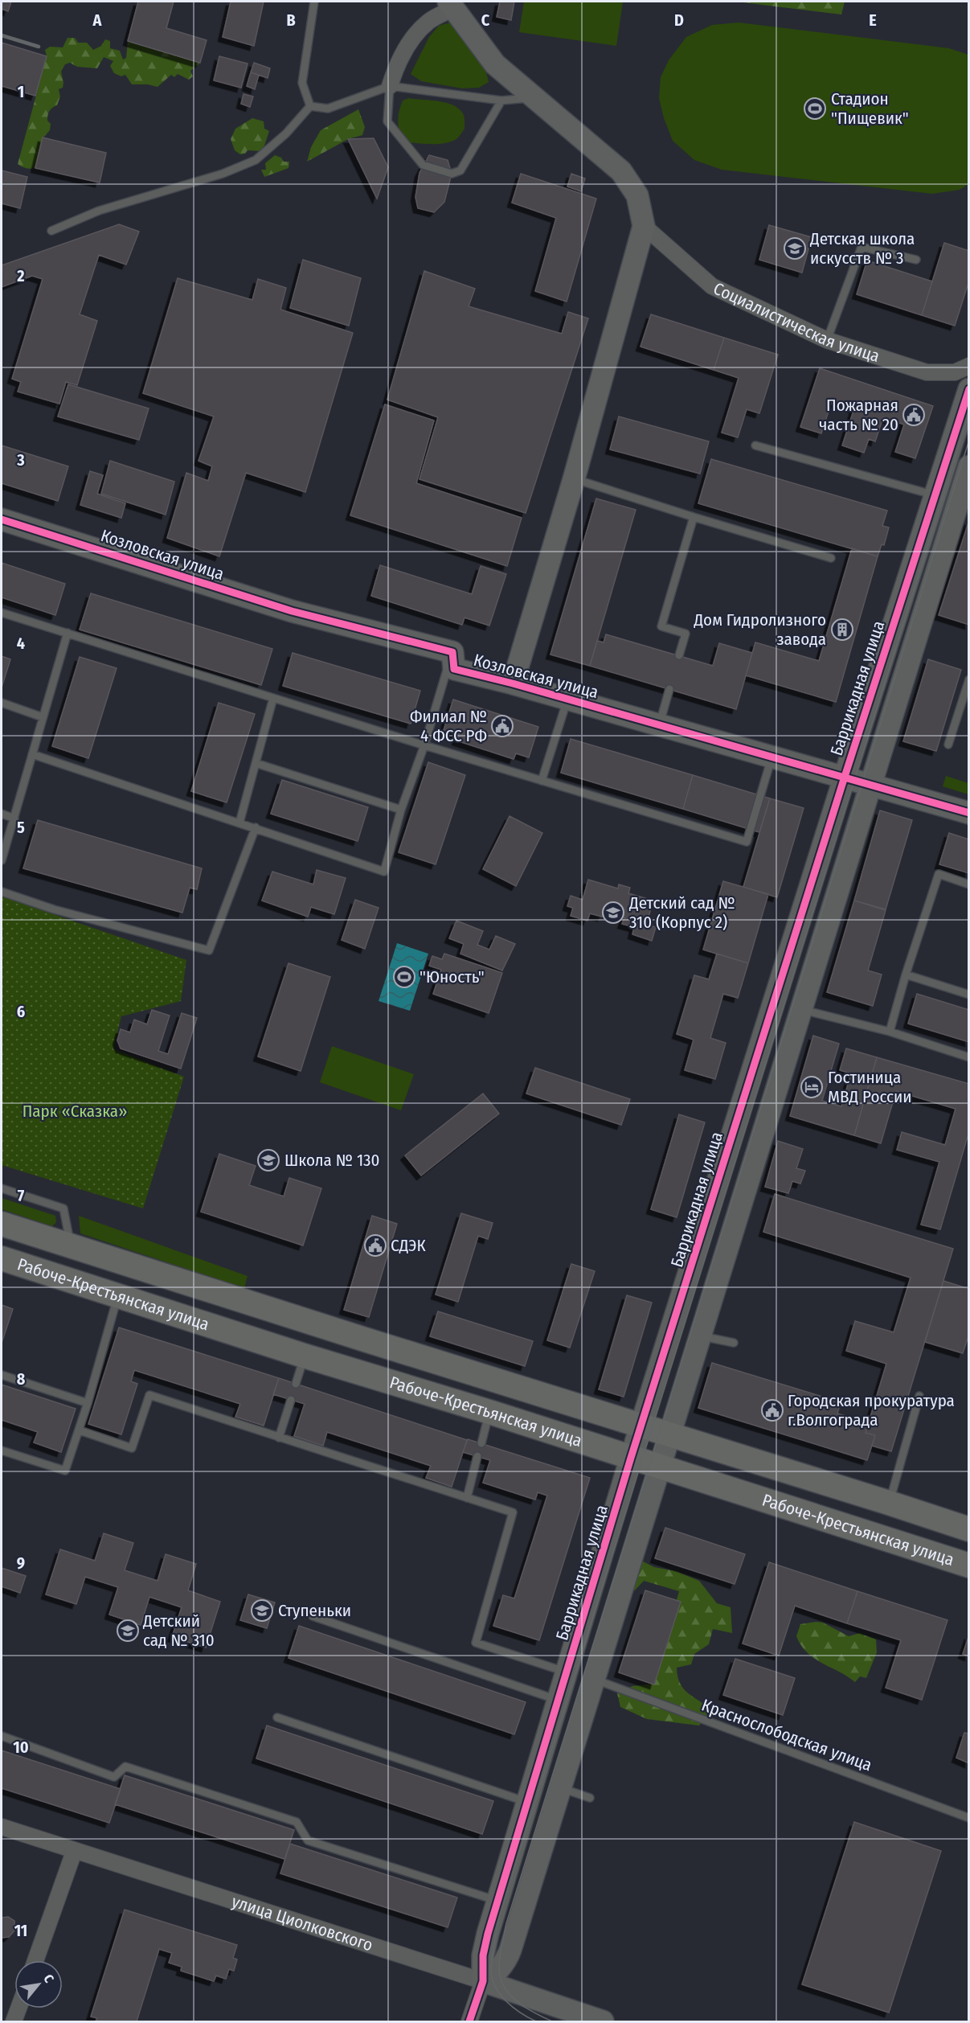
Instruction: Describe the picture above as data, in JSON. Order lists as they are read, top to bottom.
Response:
{
  "streets": {
    "main road": ["Рабоче-Крестьянская улица"],
    "street": [
      "Социалистическая улица",
      "Козловская улица",
      "Баррикадная улица",
      "улица Циолковского"
    ],
    "lane": ["Краснослободская улица"]
  },
  "crossings": [
    ["Козловская улица", "Баррикадная улица"],
    ["Баррикадная улица", "Рабоче-Крестьянская улица"],
    ["Баррикадная улица", "улица Циолковского"]
  ],
  "parks": ["Парк «Сказка»"],
  "places": {
    "sports": ["Стадион \"Пищевик\"", "\"Юность\""],
    "school or university": [
      "Детская школа искусств № 3",
      "Детский сад № 310 (Корпус 2)",
      "Школа № 130",
      "Ступеньки",
      "Детский сад № 310"
    ],
    "public building": [
      "Пожарная часть № 20",
      "Филиал № 4 ФСС РФ",
      "СДЭК",
      "Городская прокуратура г.Волгограда"
    ],
    "building": ["Дом Гидролизного завода"],
    "hotel": ["Гостиница МВД России"]
  },
  "north": "top right",
  "grid": {
    "columns": [
      "A",
      "B",
      "C",
      "D",
      "E"
    ],
    "rows": [
      "1",
      "2",
      "3",
      "4",
      "5",
      "6",
      "7",
      "8",
      "9",
      "10",
      "11"
    ]
  }
}
